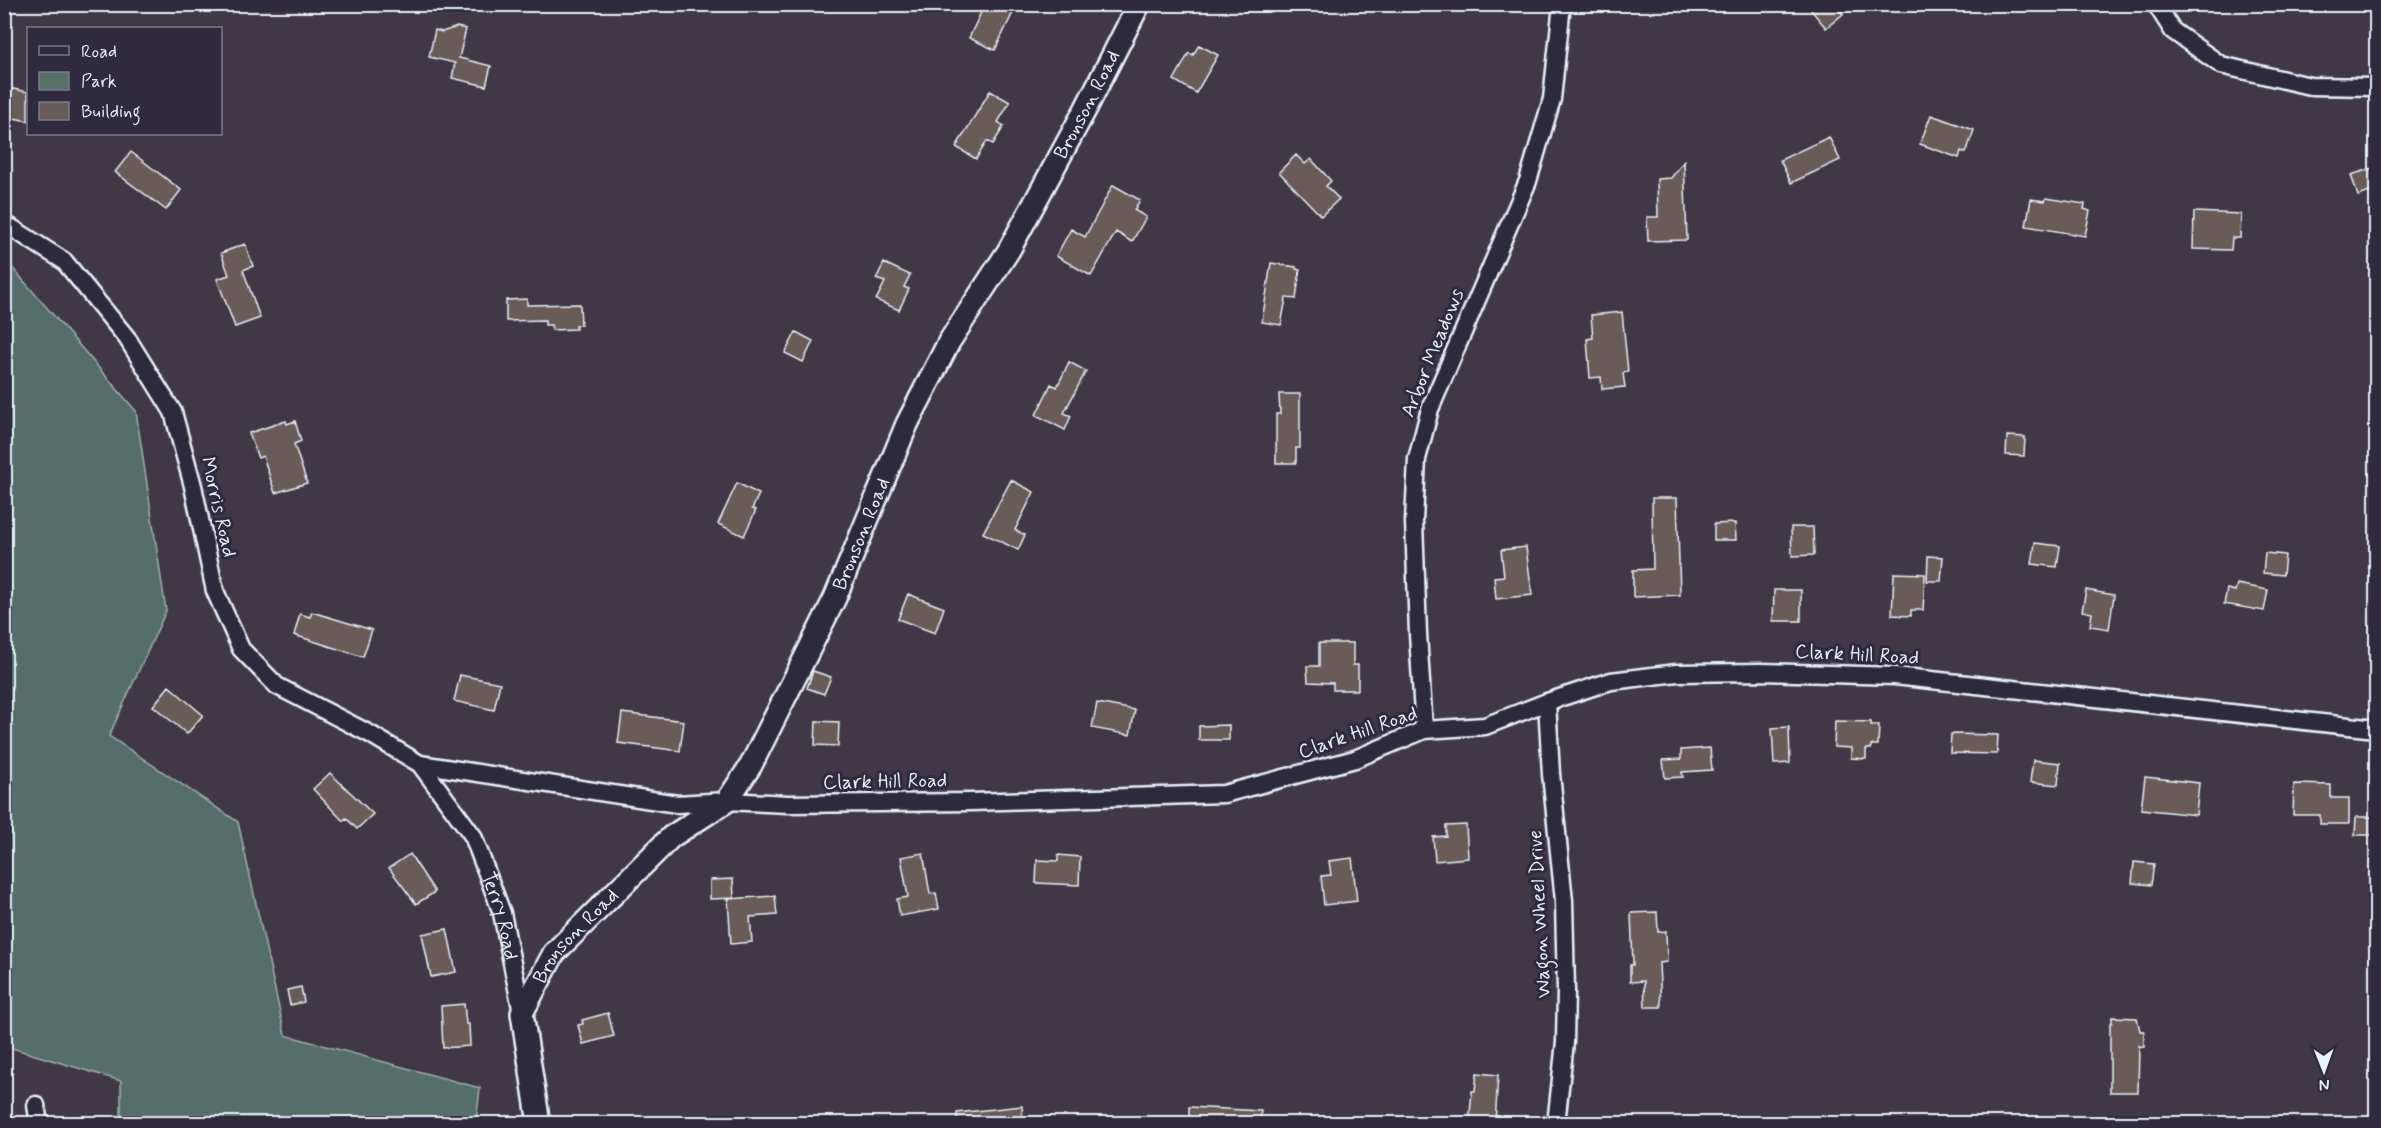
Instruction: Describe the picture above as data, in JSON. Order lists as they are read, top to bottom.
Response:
{
  "streets": {
    "street": [
      "Bronson Road",
      "Arbor Meadows",
      "Morris Road",
      "Clark Hill Road",
      "Wagon Wheel Drive",
      "Terry Road"
    ]
  },
  "crossings": [
    ["Bronson Road", "Clark Hill Road"],
    ["Bronson Road", "Terry Road"],
    ["Arbor Meadows", "Clark Hill Road"],
    ["Morris Road", "Clark Hill Road"],
    ["Morris Road", "Terry Road"],
    ["Clark Hill Road", "Wagon Wheel Drive"],
    ["Clark Hill Road", "Terry Road"]
  ],
  "legend": ["Road", "Park", "Building"],
  "north": "bottom"
}
